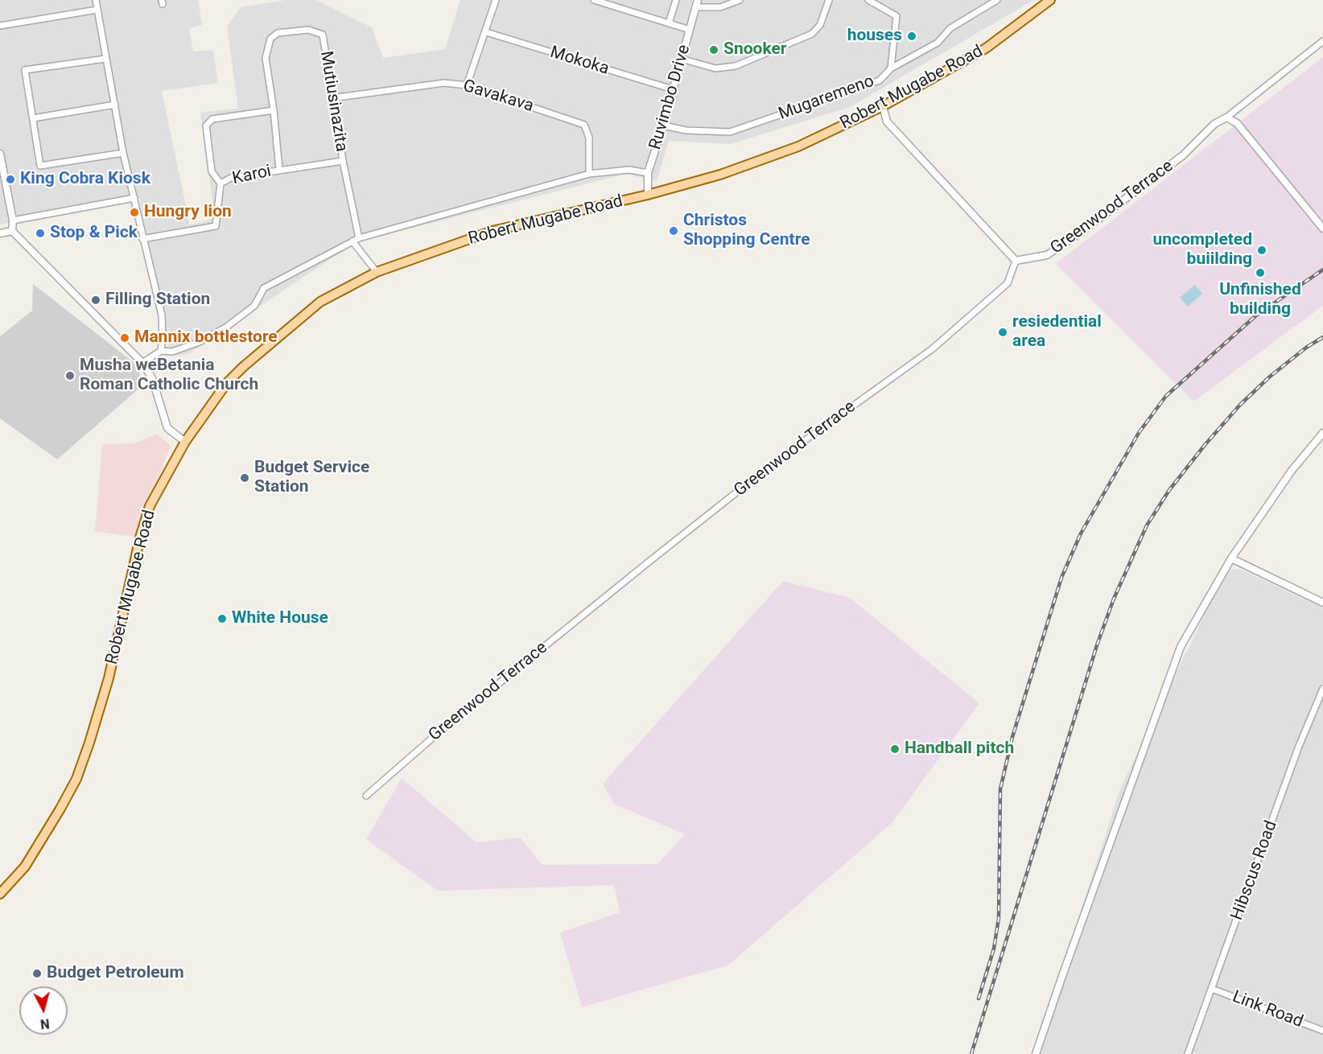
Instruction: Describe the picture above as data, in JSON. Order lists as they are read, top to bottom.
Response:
{
  "streets": {
    "main road": ["Robert Mugabe Road"],
    "street": [
      "Mokoka",
      "Gavakava",
      "Ruvimbo Drive",
      "Mugaremeno",
      "Mutiusinazita",
      "Karoi",
      "Greenwood Terrace",
      "Hibscus Road",
      "Link Road"
    ]
  },
  "crossings": [
    ["Mokoka", "Ruvimbo Drive"],
    ["Robert Mugabe Road", "Ruvimbo Drive"],
    ["Gavakava", "Mutiusinazita"],
    ["Ruvimbo Drive", "Mugaremeno"],
    ["Mutiusinazita", "Karoi"],
    ["Hibscus Road", "Link Road"]
  ],
  "places": [
    "houses",
    "Snooker",
    "King Cobra Kiosk",
    "Hungry lion",
    "Christos Shopping Centre",
    "Stop & Pick",
    "uncompleted buiilding",
    "Unfinished building",
    "Filling Station",
    "resiedential area",
    "Mannix bottlestore",
    "Musha weBetania Roman Catholic Church",
    "Budget Service Station",
    "White House",
    "Handball pitch",
    "Budget Petroleum"
  ],
  "north": "bottom"
}
